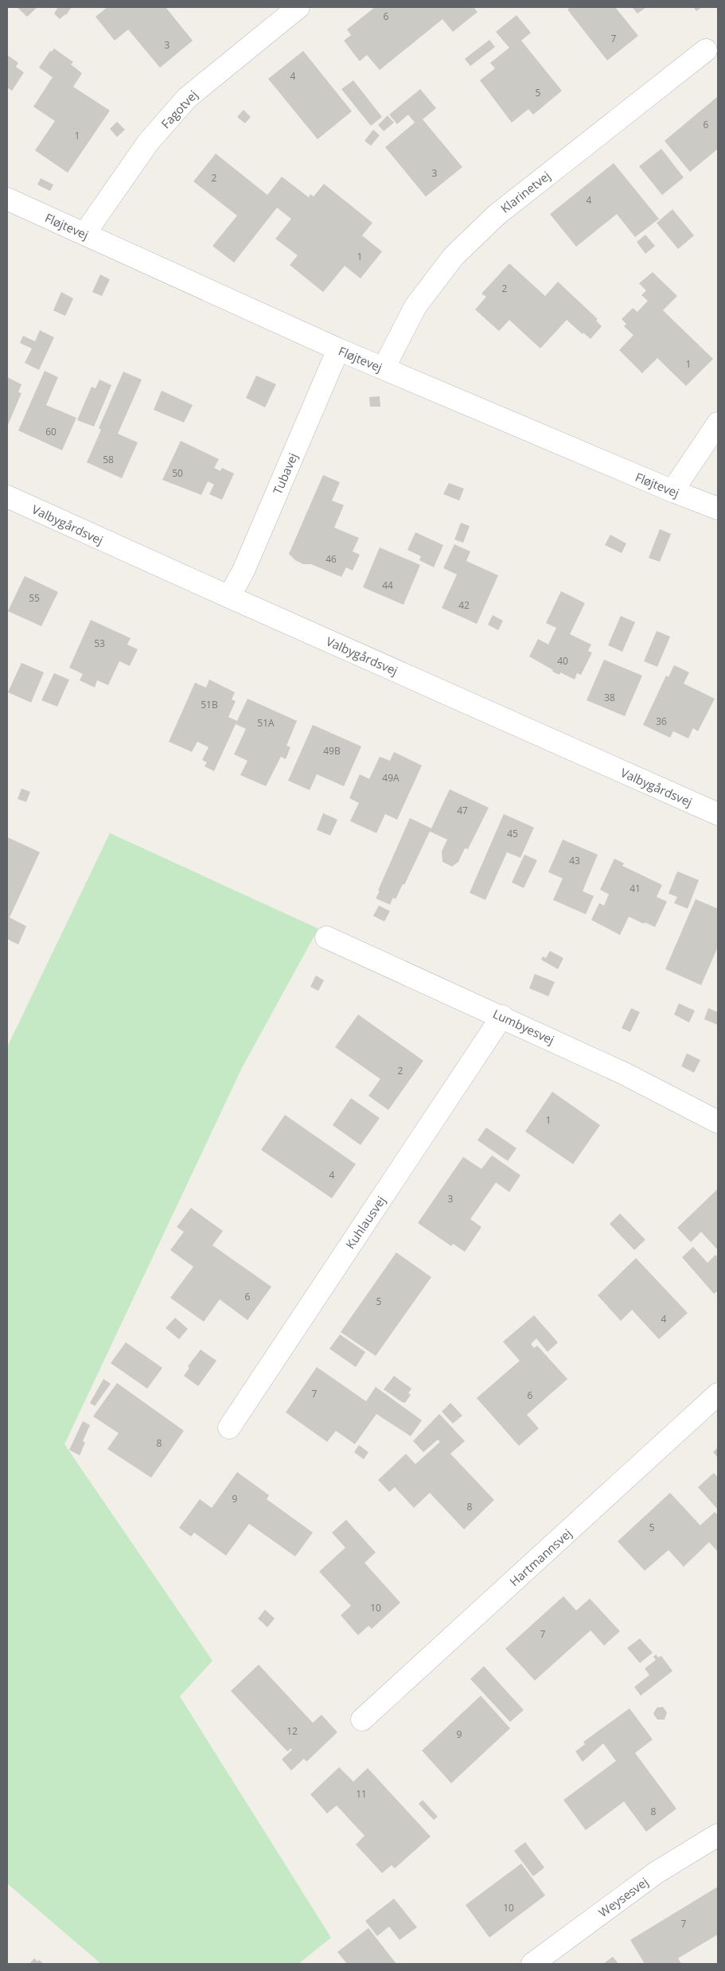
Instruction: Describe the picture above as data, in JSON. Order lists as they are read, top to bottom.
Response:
{
  "streets": {
    "street": [
      "Fagotvej",
      "Klarinetvej",
      "Fløjtevej",
      "Tubavej",
      "Valbygårdsvej",
      "Lumbyesvej",
      "Kuhlausvej",
      "Hartmannsvej",
      "Weysesvej"
    ]
  },
  "crossings": [
    ["Fagotvej", "Fløjtevej"],
    ["Klarinetvej", "Fløjtevej"],
    ["Fløjtevej", "Tubavej"],
    ["Tubavej", "Valbygårdsvej"],
    ["Lumbyesvej", "Kuhlausvej"]
  ],
  "house_numbers": [
    "6",
    "7",
    "3",
    "4",
    "5",
    "6",
    "1",
    "3",
    "2",
    "4",
    "1",
    "2",
    "1",
    "60",
    "58",
    "50",
    "46",
    "44",
    "55",
    "42",
    "53",
    "40",
    "38",
    "51B",
    "36",
    "51A",
    "49B",
    "49A",
    "47",
    "45",
    "43",
    "41",
    "2",
    "1",
    "4",
    "3",
    "6",
    "5",
    "4",
    "7",
    "6",
    "8",
    "9",
    "8",
    "5",
    "10",
    "7",
    "12",
    "9",
    "11",
    "8",
    "10",
    "7"
  ]
}
